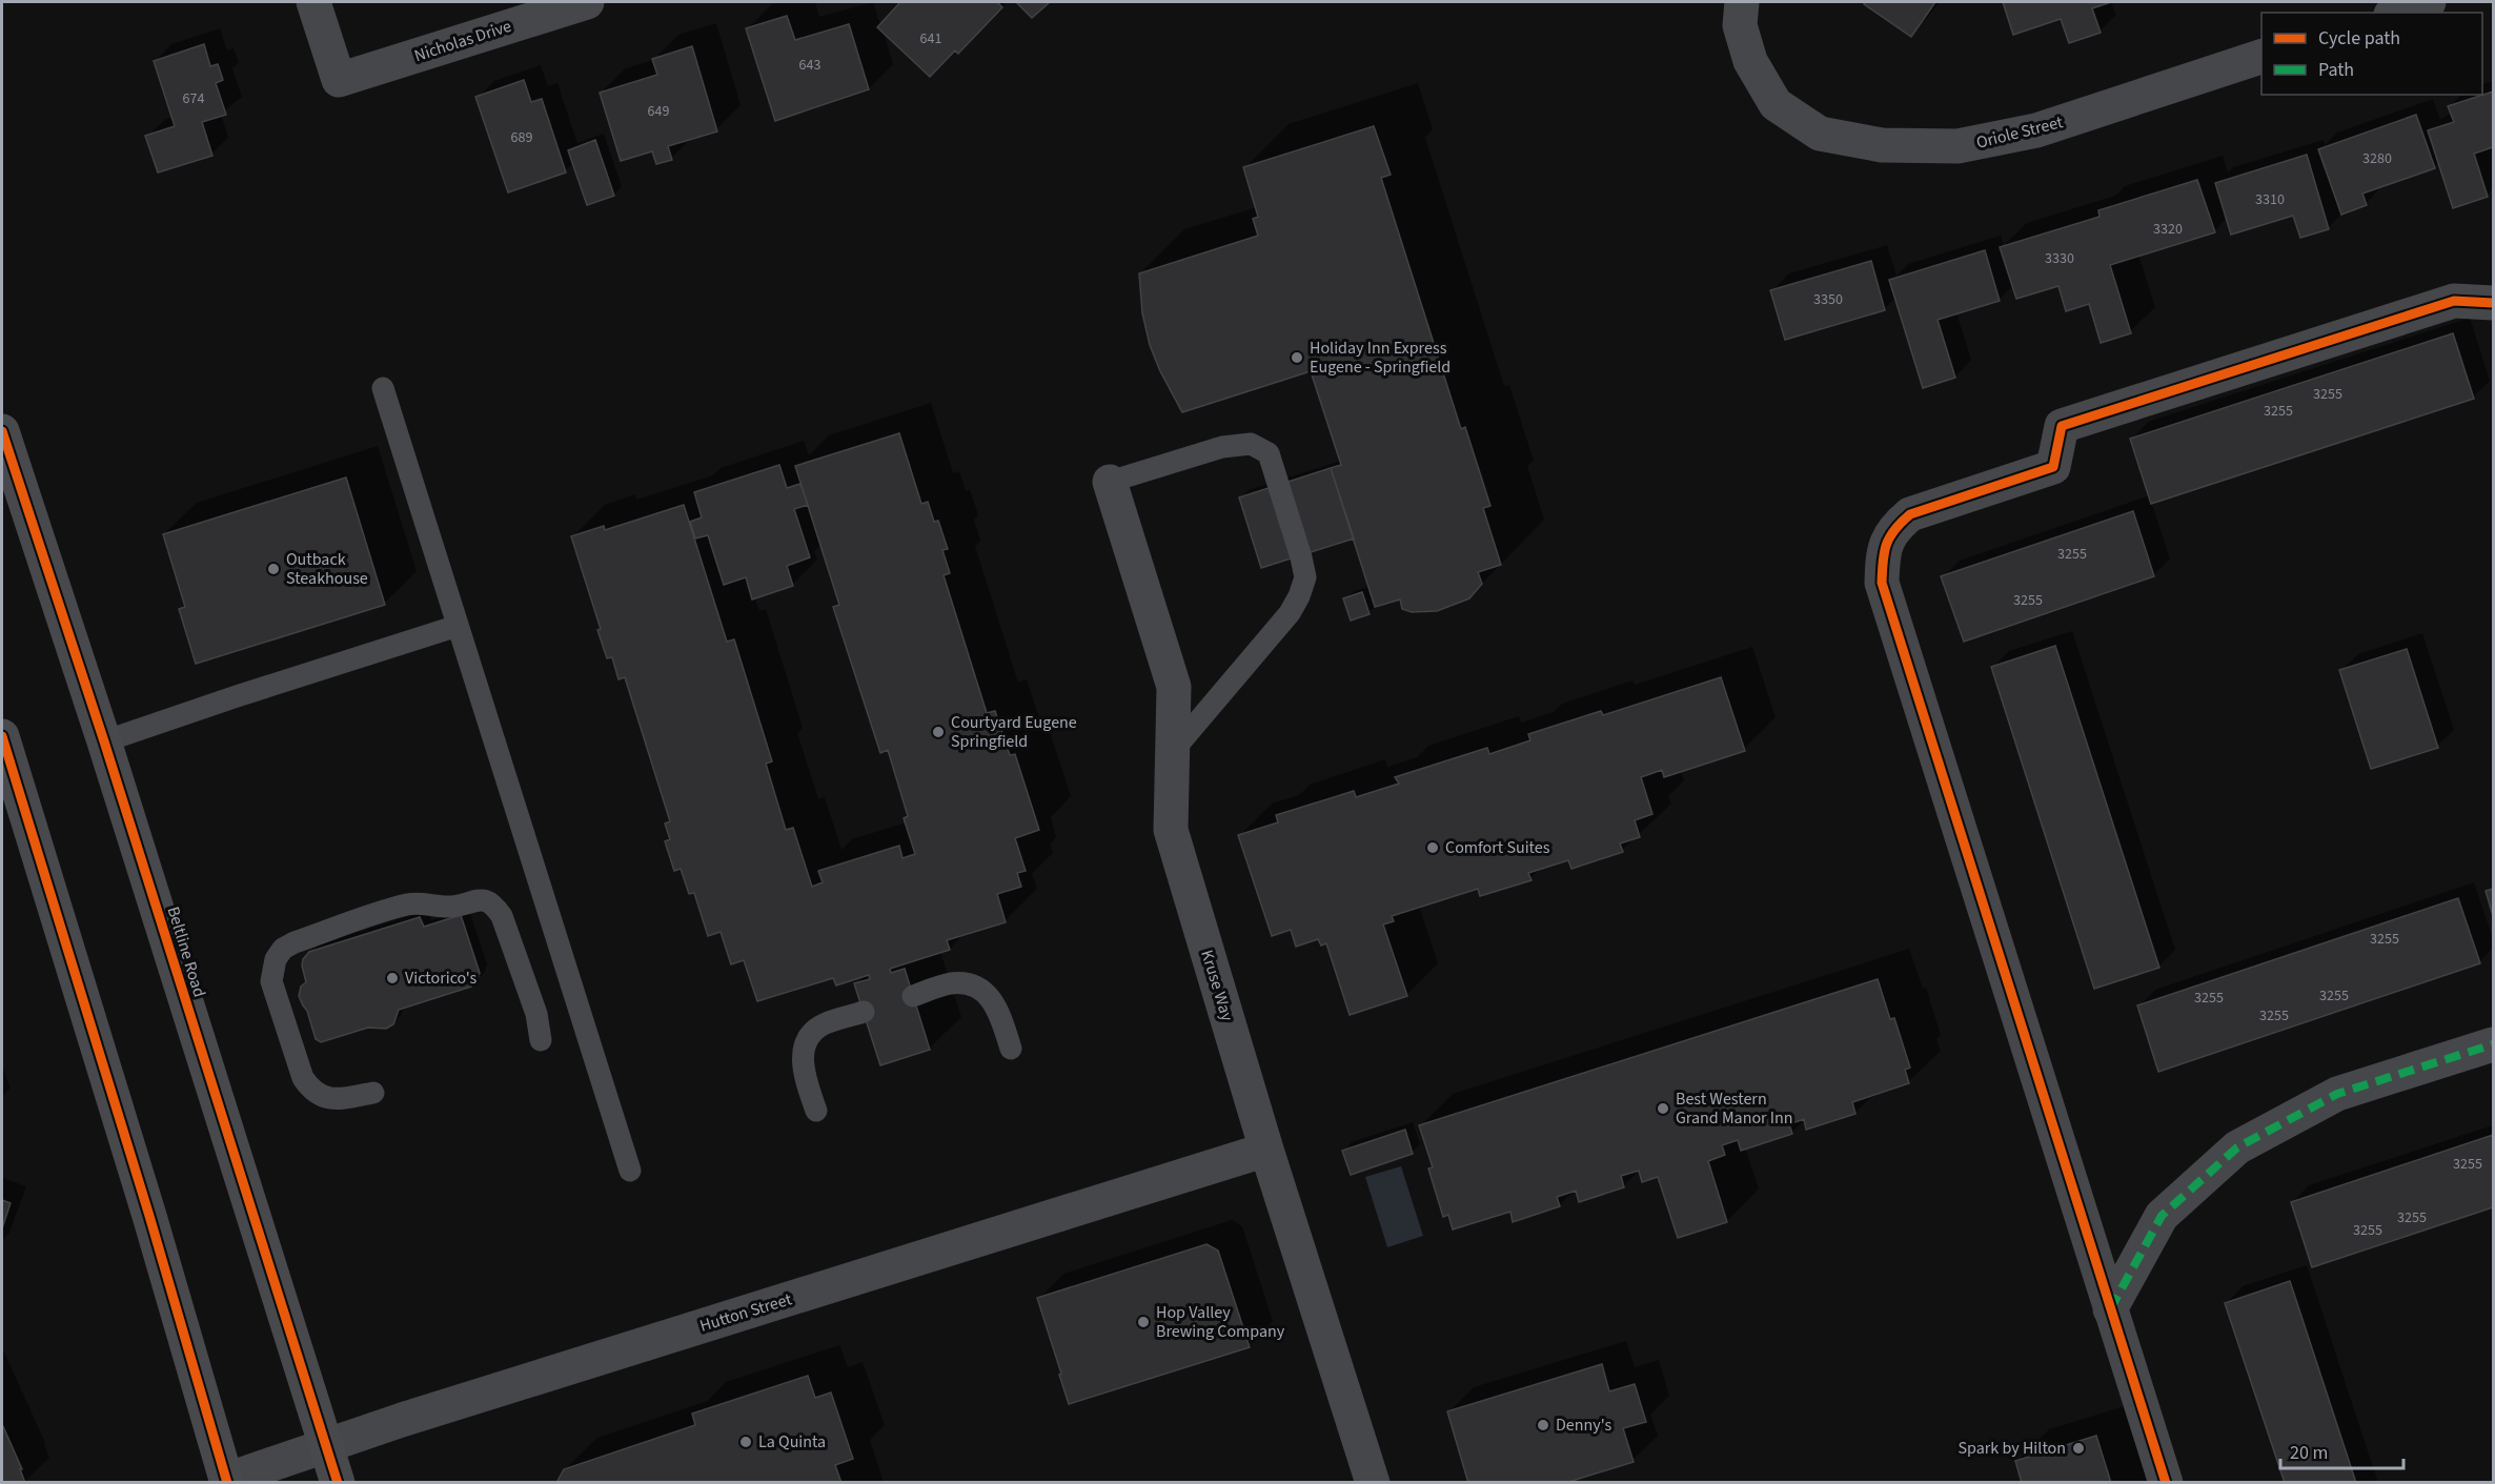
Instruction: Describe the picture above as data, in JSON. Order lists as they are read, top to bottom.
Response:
{
  "streets": {
    "main road": ["Beltline Road"],
    "street": [
      "Nicholas Drive",
      "Oriole Street",
      "Kruse Way",
      "Hutton Street"
    ]
  },
  "crossings": [
    ["Beltline Road", "Hutton Street"],
    ["Kruse Way", "Hutton Street"]
  ],
  "places": [
    "Holiday Inn Express Eugene - Springfield",
    "Outback Steakhouse",
    "Courtyard Eugene Springfield",
    "Comfort Suites",
    "Victorico's",
    "Best Western Grand Manor Inn",
    "Hop Valley Brewing Company",
    "Denny's",
    "La Quinta",
    "Spark by Hilton"
  ],
  "house_numbers": [
    "641",
    "643",
    "674",
    "649",
    "689",
    "3280",
    "3310",
    "3320",
    "3330",
    "3350",
    "3255",
    "3255",
    "3255",
    "3255",
    "3255",
    "3255",
    "3255",
    "3255",
    "3255",
    "3255",
    "3255"
  ],
  "legend": ["Cycle path", "Path"],
  "scale_bar": "20 m"
}
